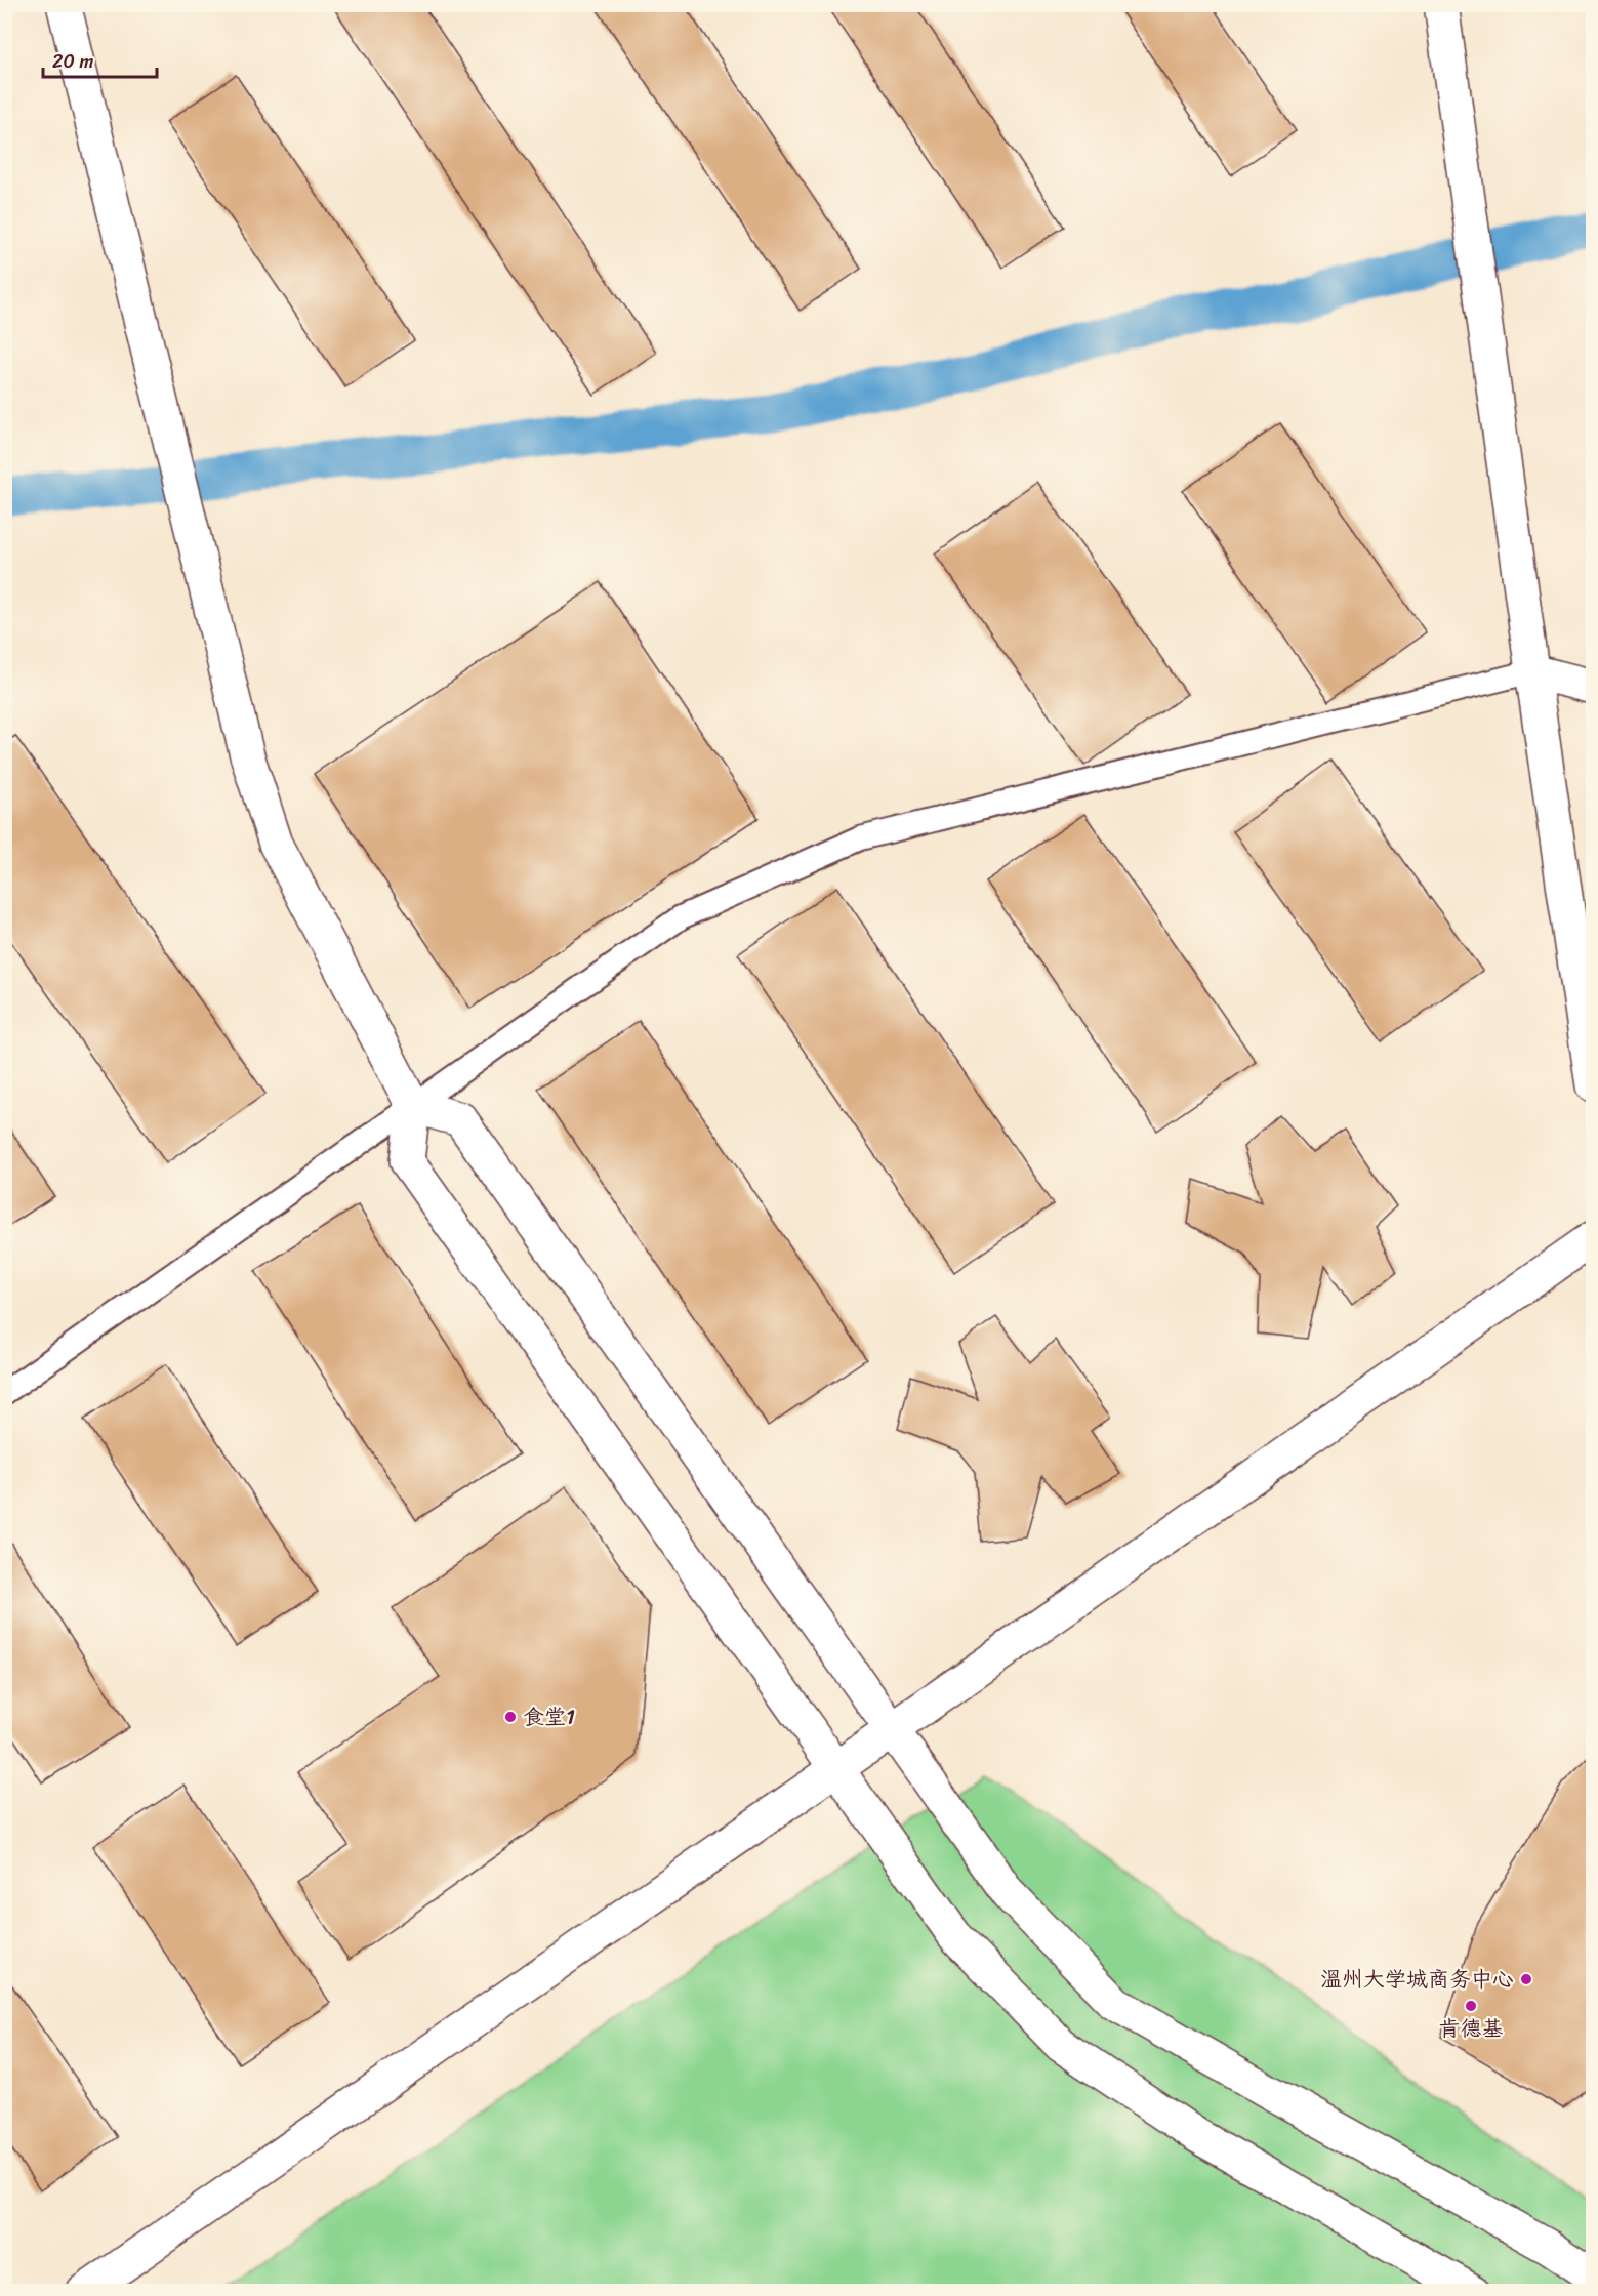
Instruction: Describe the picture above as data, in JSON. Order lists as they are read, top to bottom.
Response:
{
  "places": ["食堂1", "温州大学城商务中心", "肯德基"],
  "scale_bar": "20 m"
}
